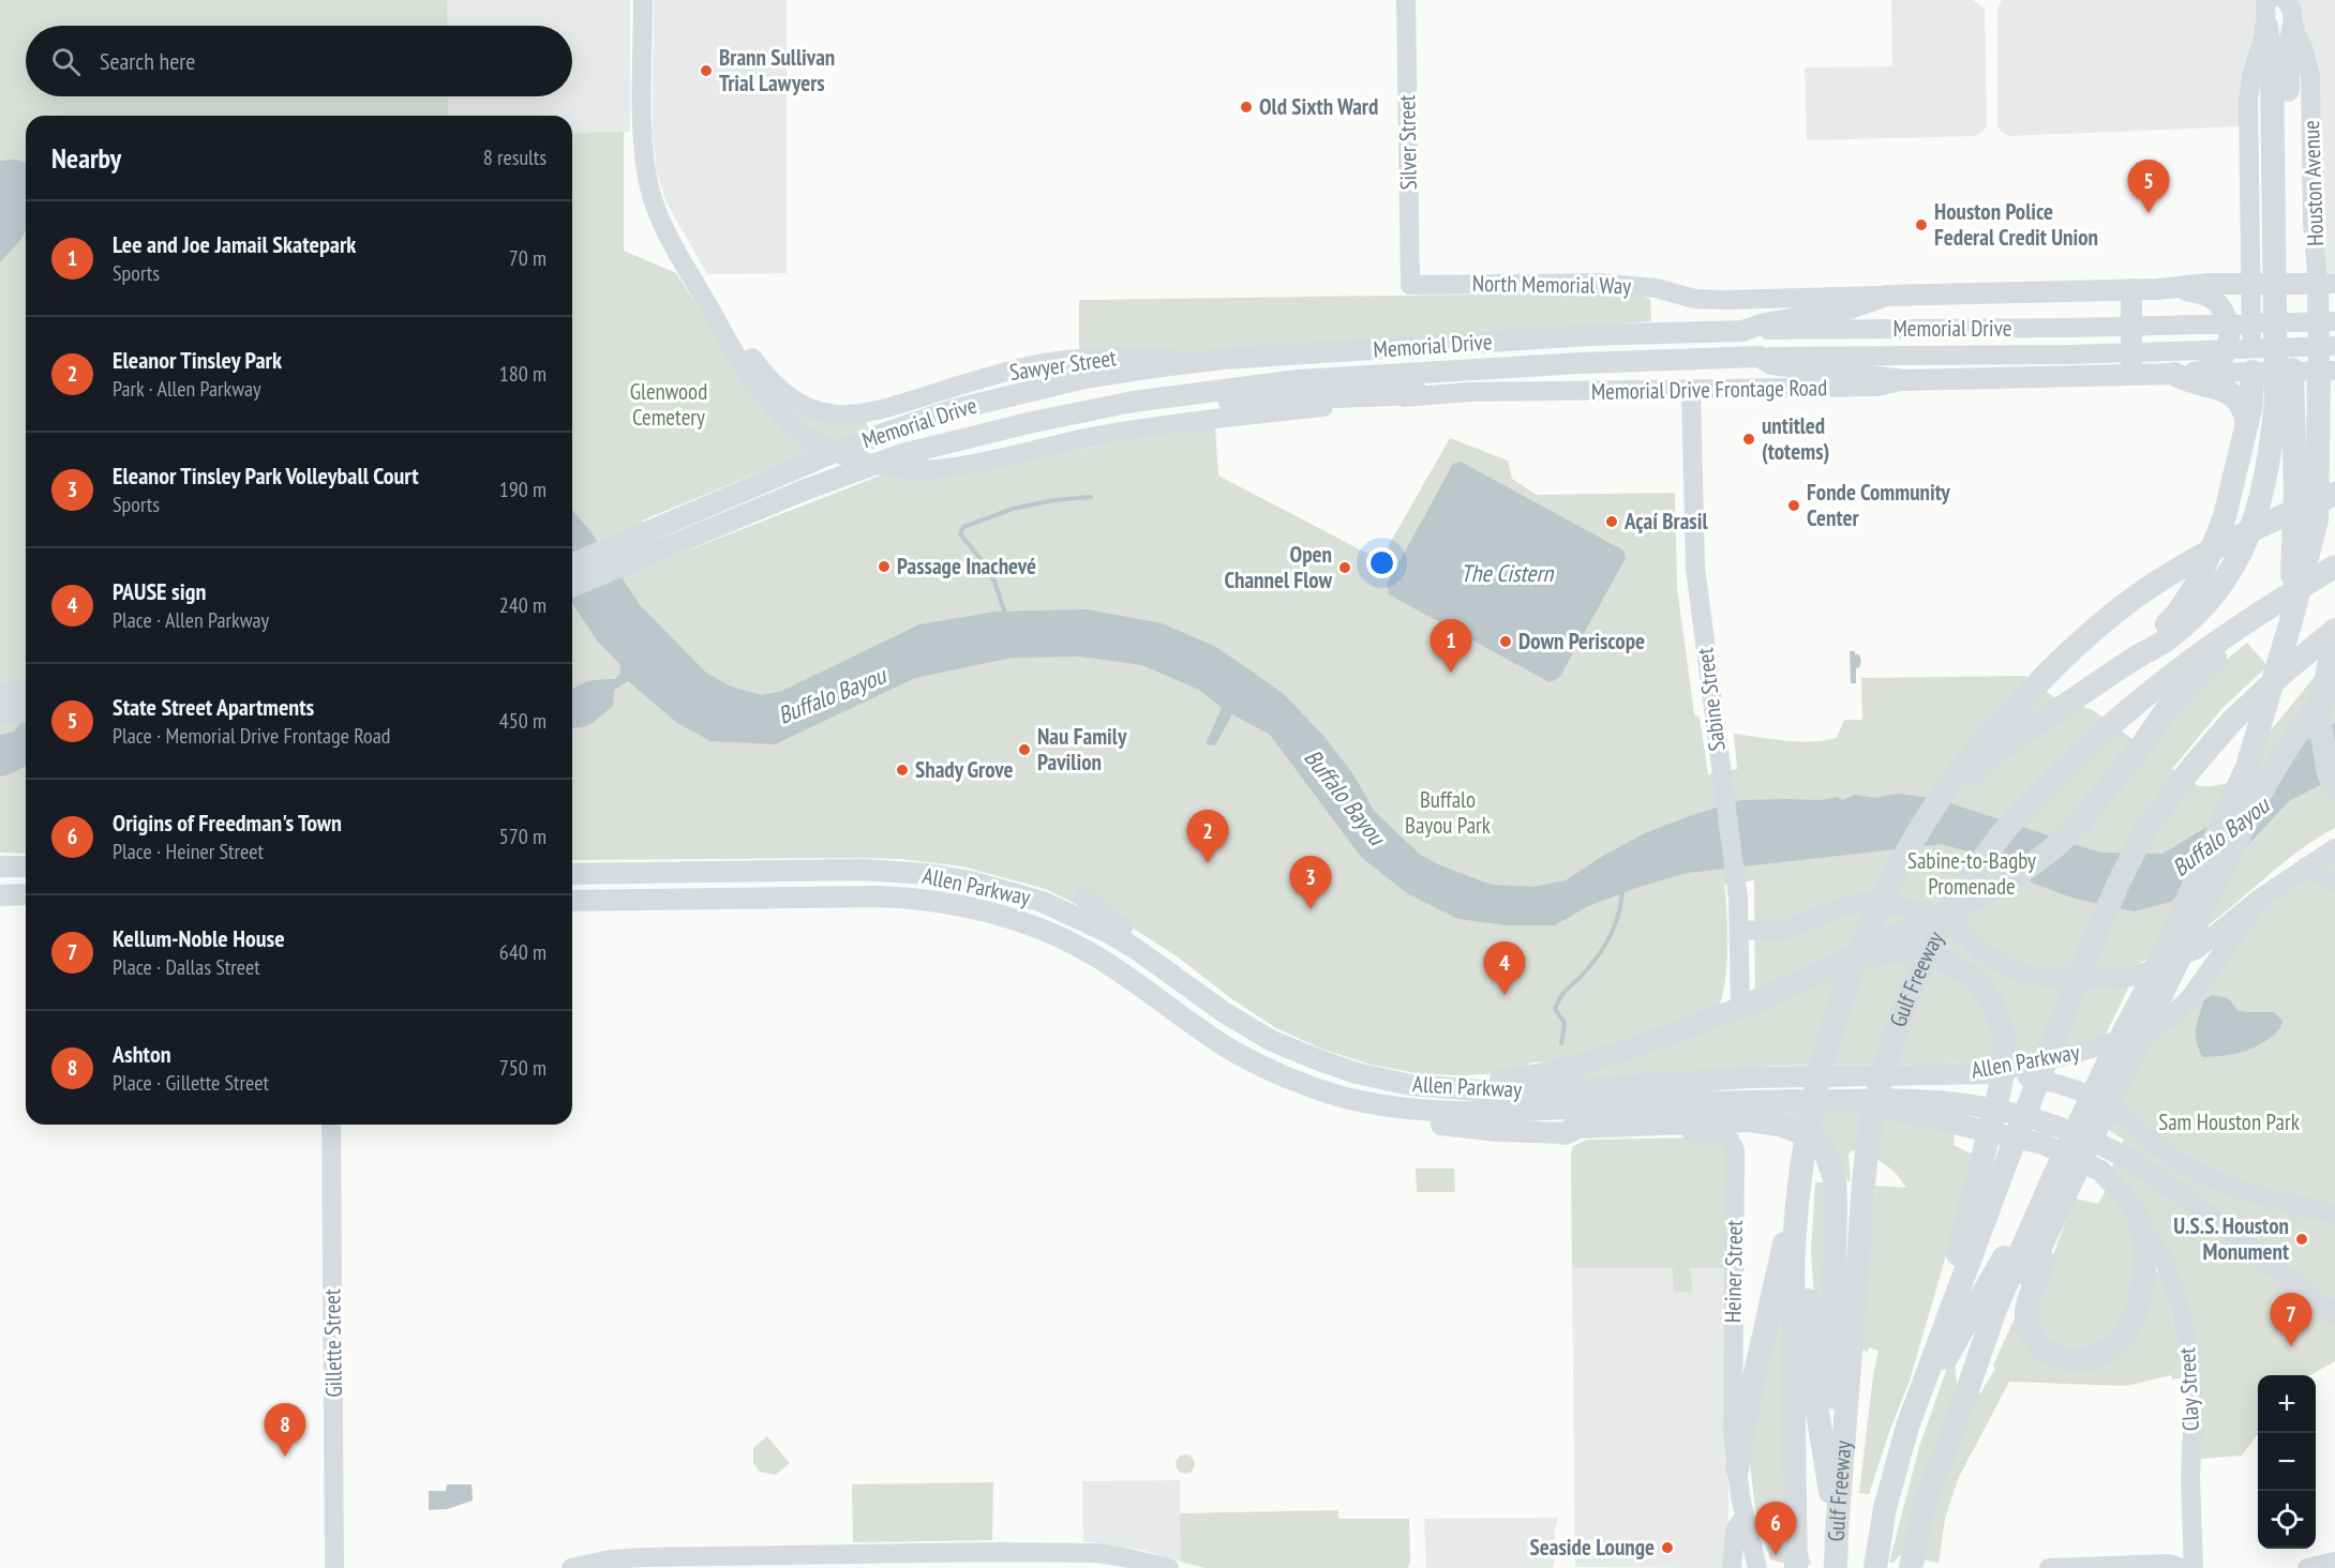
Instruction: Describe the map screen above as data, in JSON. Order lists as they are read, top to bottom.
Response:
{
  "streets": {
    "highway": ["Gulf Freeway"],
    "main road": [
      "Houston Avenue",
      "Memorial Drive",
      "Memorial Drive Frontage Road",
      "Allen Parkway"
    ],
    "street": [
      "Silver Street",
      "North Memorial Way",
      "Sawyer Street",
      "Sabine Street",
      "Heiner Street",
      "Gillette Street",
      "Clay Street"
    ]
  },
  "crossings": [
    ["Silver Street", "North Memorial Way"],
    ["Houston Avenue", "Memorial Drive Frontage Road"],
    ["Memorial Drive", "Sawyer Street"],
    ["Sawyer Street", "Memorial Drive Frontage Road"],
    ["Memorial Drive Frontage Road", "Sabine Street"]
  ],
  "water": ["The Cistern", "Buffalo Bayou"],
  "parks": [
    "Glenwood Cemetery",
    "Buffalo Bayou Park",
    "Sabine-to-Bagby Promenade",
    "Sam Houston Park"
  ],
  "places": [
    "Brann Sullivan Trial Lawyers",
    "Old Sixth Ward",
    "Houston Police Federal Credit Union",
    "untitled (totems)",
    "Fonde Community Center",
    "Açaí Brasil",
    "Passage Inachevé",
    "Open Channel Flow",
    "Down Periscope",
    "Nau Family Pavilion",
    "Shady Grove",
    "U.S.S. Houston Monument",
    "Seaside Lounge"
  ],
  "page": {
    "search": "Search here",
    "heading": ["Nearby", "8 results"],
    "pins": [
      "5",
      "1",
      "2",
      "3",
      "4",
      "7",
      "8",
      "6"
    ],
    "list": [
      {
        "mark": "1",
        "name": "Lee and Joe Jamail Skatepark",
        "note": "Sports",
        "value": "70 m"
      },
      {
        "mark": "2",
        "name": "Eleanor Tinsley Park",
        "note": "Park · Allen Parkway",
        "value": "180 m"
      },
      {
        "mark": "3",
        "name": "Eleanor Tinsley Park Volleyball Court",
        "note": "Sports",
        "value": "190 m"
      },
      {
        "mark": "4",
        "name": "PAUSE sign",
        "note": "Place · Allen Parkway",
        "value": "240 m"
      },
      {
        "mark": "5",
        "name": "State Street Apartments",
        "note": "Place · Memorial Drive Frontage Road",
        "value": "450 m"
      },
      {
        "mark": "6",
        "name": "Origins of Freedman's Town",
        "note": "Place · Heiner Street",
        "value": "570 m"
      },
      {
        "mark": "7",
        "name": "Kellum-Noble House",
        "note": "Place · Dallas Street",
        "value": "640 m"
      },
      {
        "mark": "8",
        "name": "Ashton",
        "note": "Place · Gillette Street",
        "value": "750 m"
      }
    ],
    "map_buttons": ["+", "−"]
  }
}
